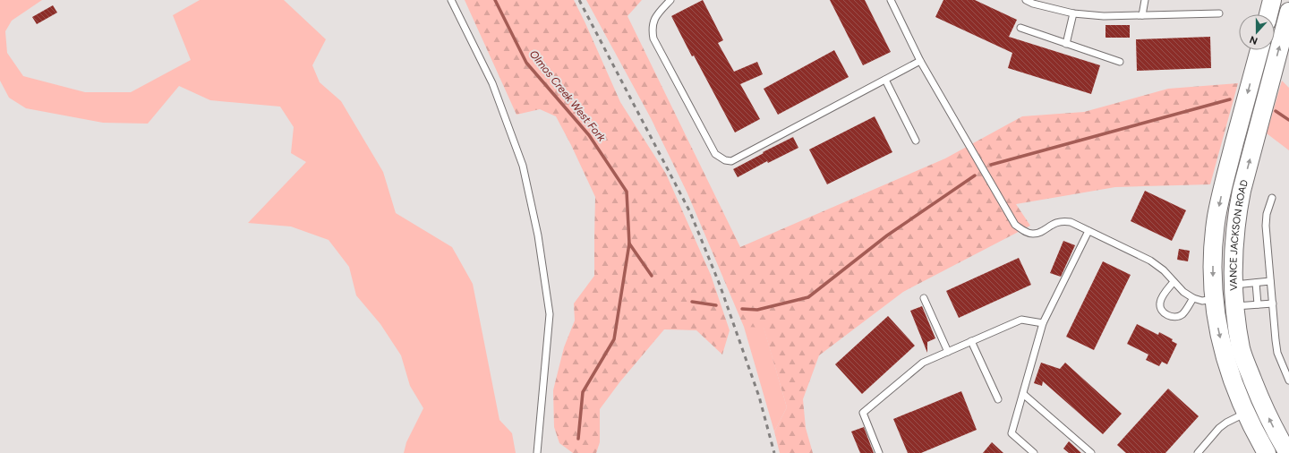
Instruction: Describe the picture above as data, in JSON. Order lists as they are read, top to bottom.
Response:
{
  "streets": {
    "main road": ["VANCE JACKSON ROAD"]
  },
  "water": ["Olmos Creek West Fork"],
  "north": "bottom"
}
